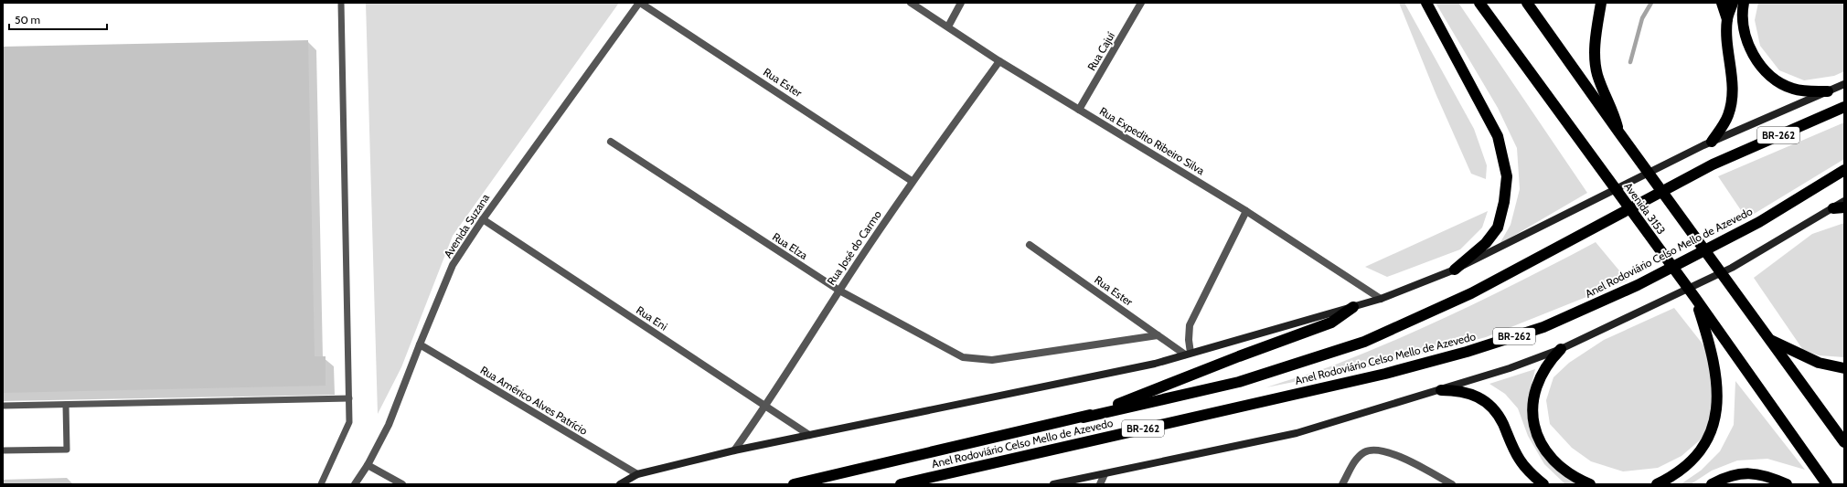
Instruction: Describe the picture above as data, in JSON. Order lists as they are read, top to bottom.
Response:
{
  "streets": {
    "highway": ["BR-262", "Avenida 3153", "Anel Rodoviário Celso Mello de Azevedo"],
    "street": [
      "Rua Cajuí",
      "Rua Ester",
      "Rua Expedito Ribeiro Silva",
      "Avenida Suzana",
      "Rua Elza",
      "Rua José do Carmo",
      "Rua Eni",
      "Rua Américo Alves Patrício"
    ]
  },
  "crossings": [
    ["Rua Cajuí", "Rua Expedito Ribeiro Silva"],
    ["Rua Ester", "Avenida Suzana"],
    ["Rua Ester", "Rua Elza"],
    ["Rua Ester", "Rua José do Carmo"],
    ["BR-262", "Rua Expedito Ribeiro Silva"],
    ["BR-262", "Anel Rodoviário Celso Mello de Azevedo"],
    ["Rua Expedito Ribeiro Silva", "Rua José do Carmo"],
    ["Avenida Suzana", "Rua Eni"],
    ["Avenida Suzana", "Rua Américo Alves Patrício"],
    ["Rua Elza", "Rua José do Carmo"],
    ["Rua José do Carmo", "Rua Eni"]
  ],
  "scale_bar": "50 m"
}
